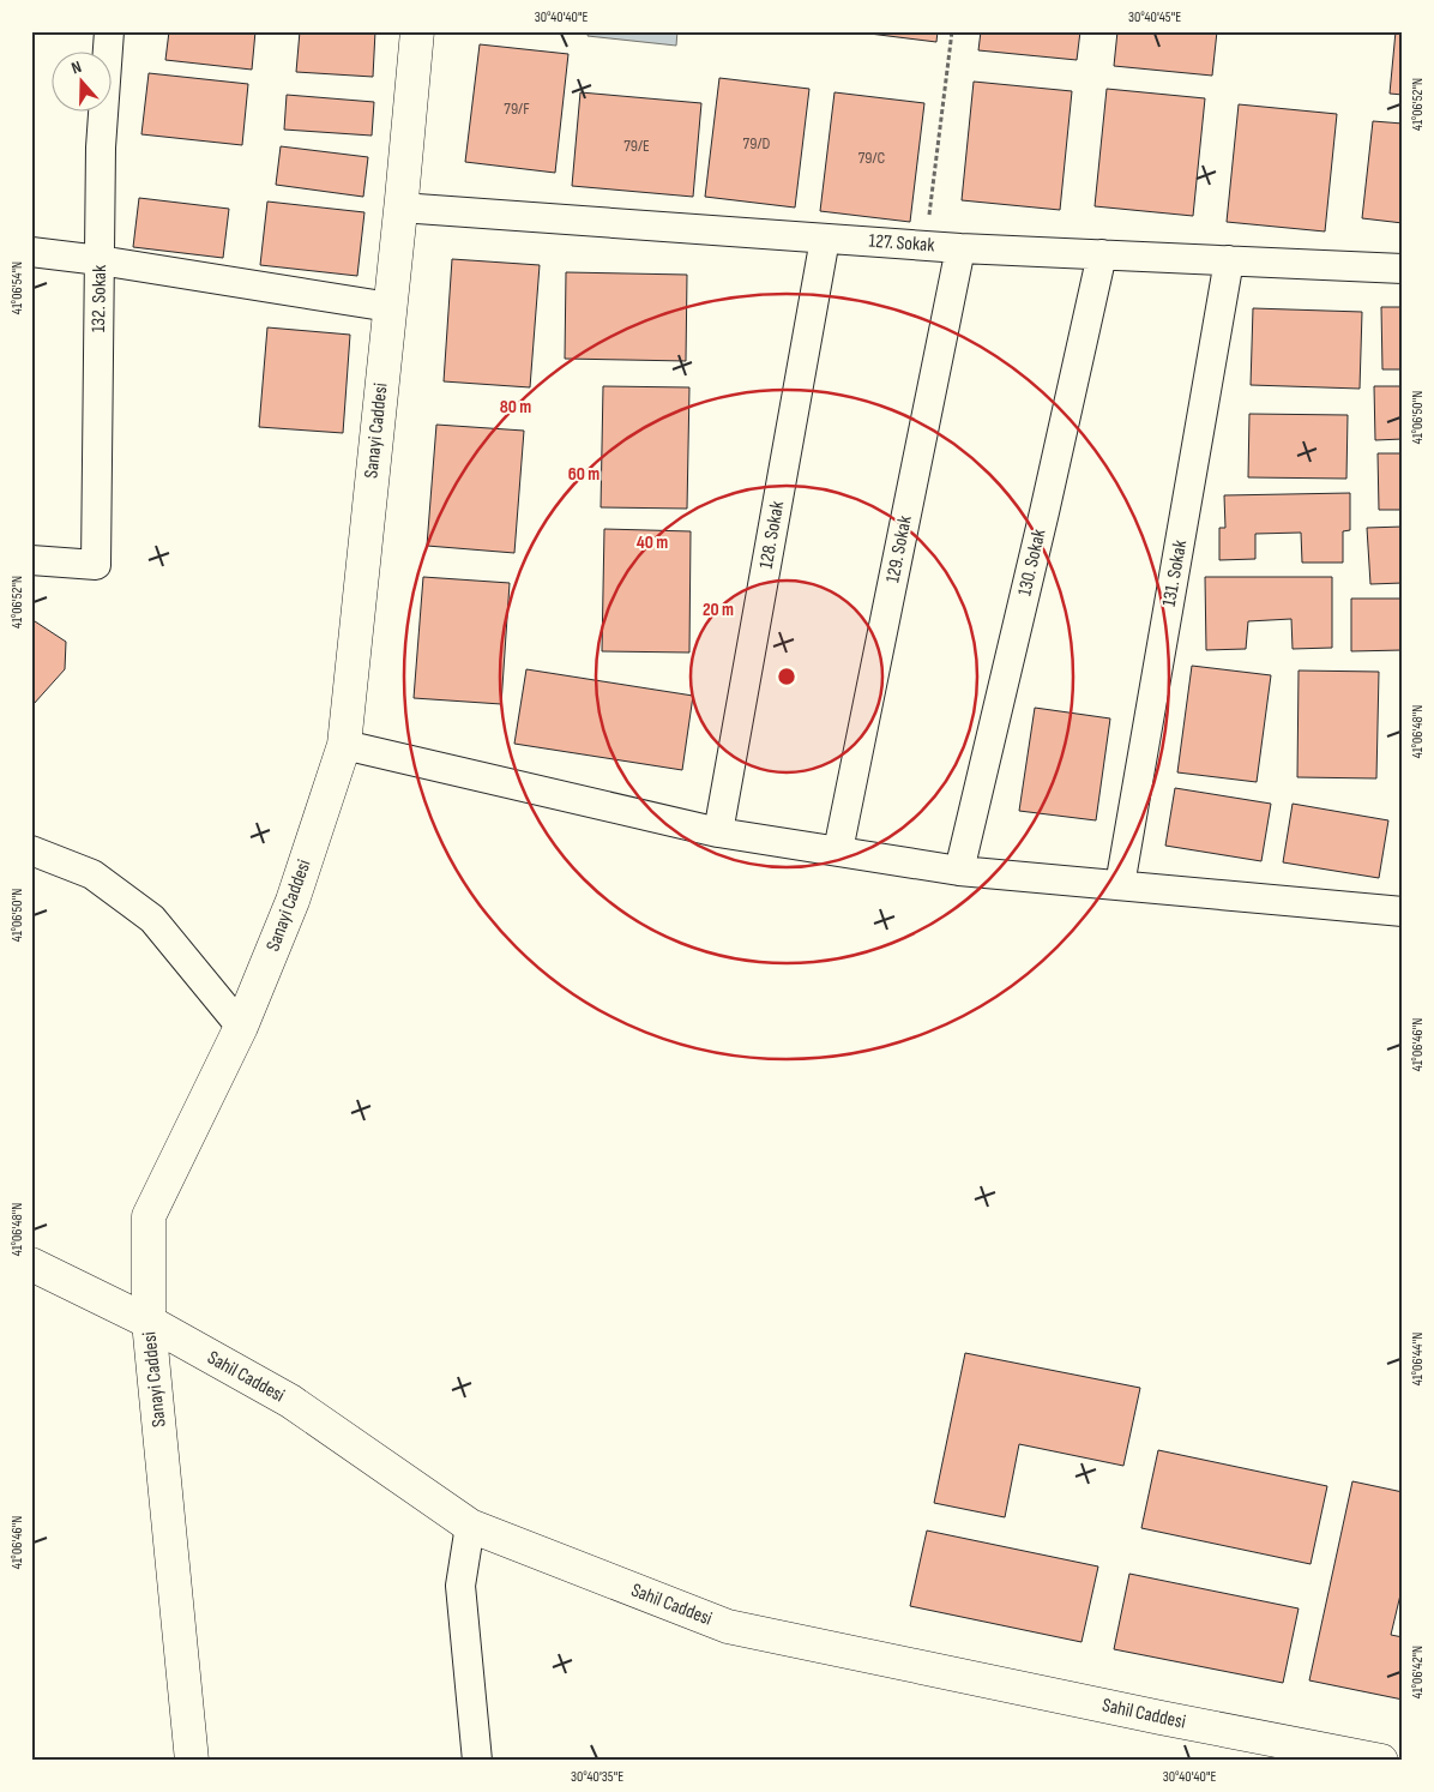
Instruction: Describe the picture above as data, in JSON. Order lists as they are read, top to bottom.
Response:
{
  "streets": {
    "street": [
      "127. Sokak",
      "132. Sokak",
      "Sanayi Caddesi",
      "128. Sokak",
      "129. Sokak",
      "130. Sokak",
      "131. Sokak",
      "Sahil Caddesi"
    ]
  },
  "crossings": [
    ["127. Sokak", "Sanayi Caddesi"],
    ["127. Sokak", "128. Sokak"],
    ["127. Sokak", "129. Sokak"],
    ["127. Sokak", "130. Sokak"],
    ["127. Sokak", "131. Sokak"],
    ["Sanayi Caddesi", "Sahil Caddesi"]
  ],
  "house_numbers": [
    "79/F",
    "79/D",
    "79/E",
    "79/C"
  ],
  "north": "top",
  "coordinates": [
    "30°40'40\"E",
    "30°40'45\"E",
    "41°06'52\"N",
    "41°06'54\"N",
    "41°06'50\"N",
    "41°06'48\"N",
    "41°06'46\"N",
    "41°06'44\"N",
    "41°06'42\"N",
    "30°40'35\"E"
  ],
  "rings": [
    "80 m",
    "60 m",
    "40 m",
    "20 m"
  ]
}
